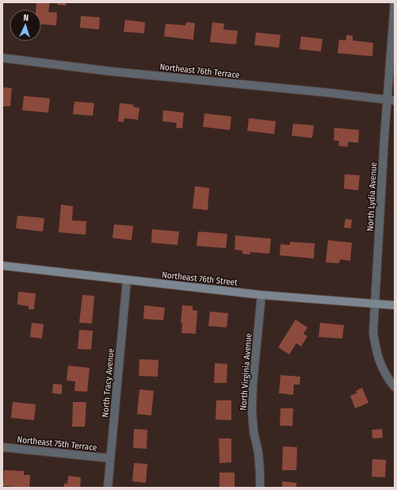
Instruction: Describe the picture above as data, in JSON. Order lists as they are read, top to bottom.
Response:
{
  "streets": {
    "street": [
      "Northeast 76th Terrace",
      "North Lydia Avenue",
      "Northeast 76th Street",
      "North Virginia Avenue",
      "North Tracy Avenue",
      "Northeast 75th Terrace"
    ]
  },
  "crossings": [
    ["Northeast 76th Terrace", "North Lydia Avenue"],
    ["North Lydia Avenue", "Northeast 76th Street"],
    ["Northeast 76th Street", "North Virginia Avenue"],
    ["Northeast 76th Street", "North Tracy Avenue"],
    ["North Tracy Avenue", "Northeast 75th Terrace"]
  ],
  "north": "top"
}
